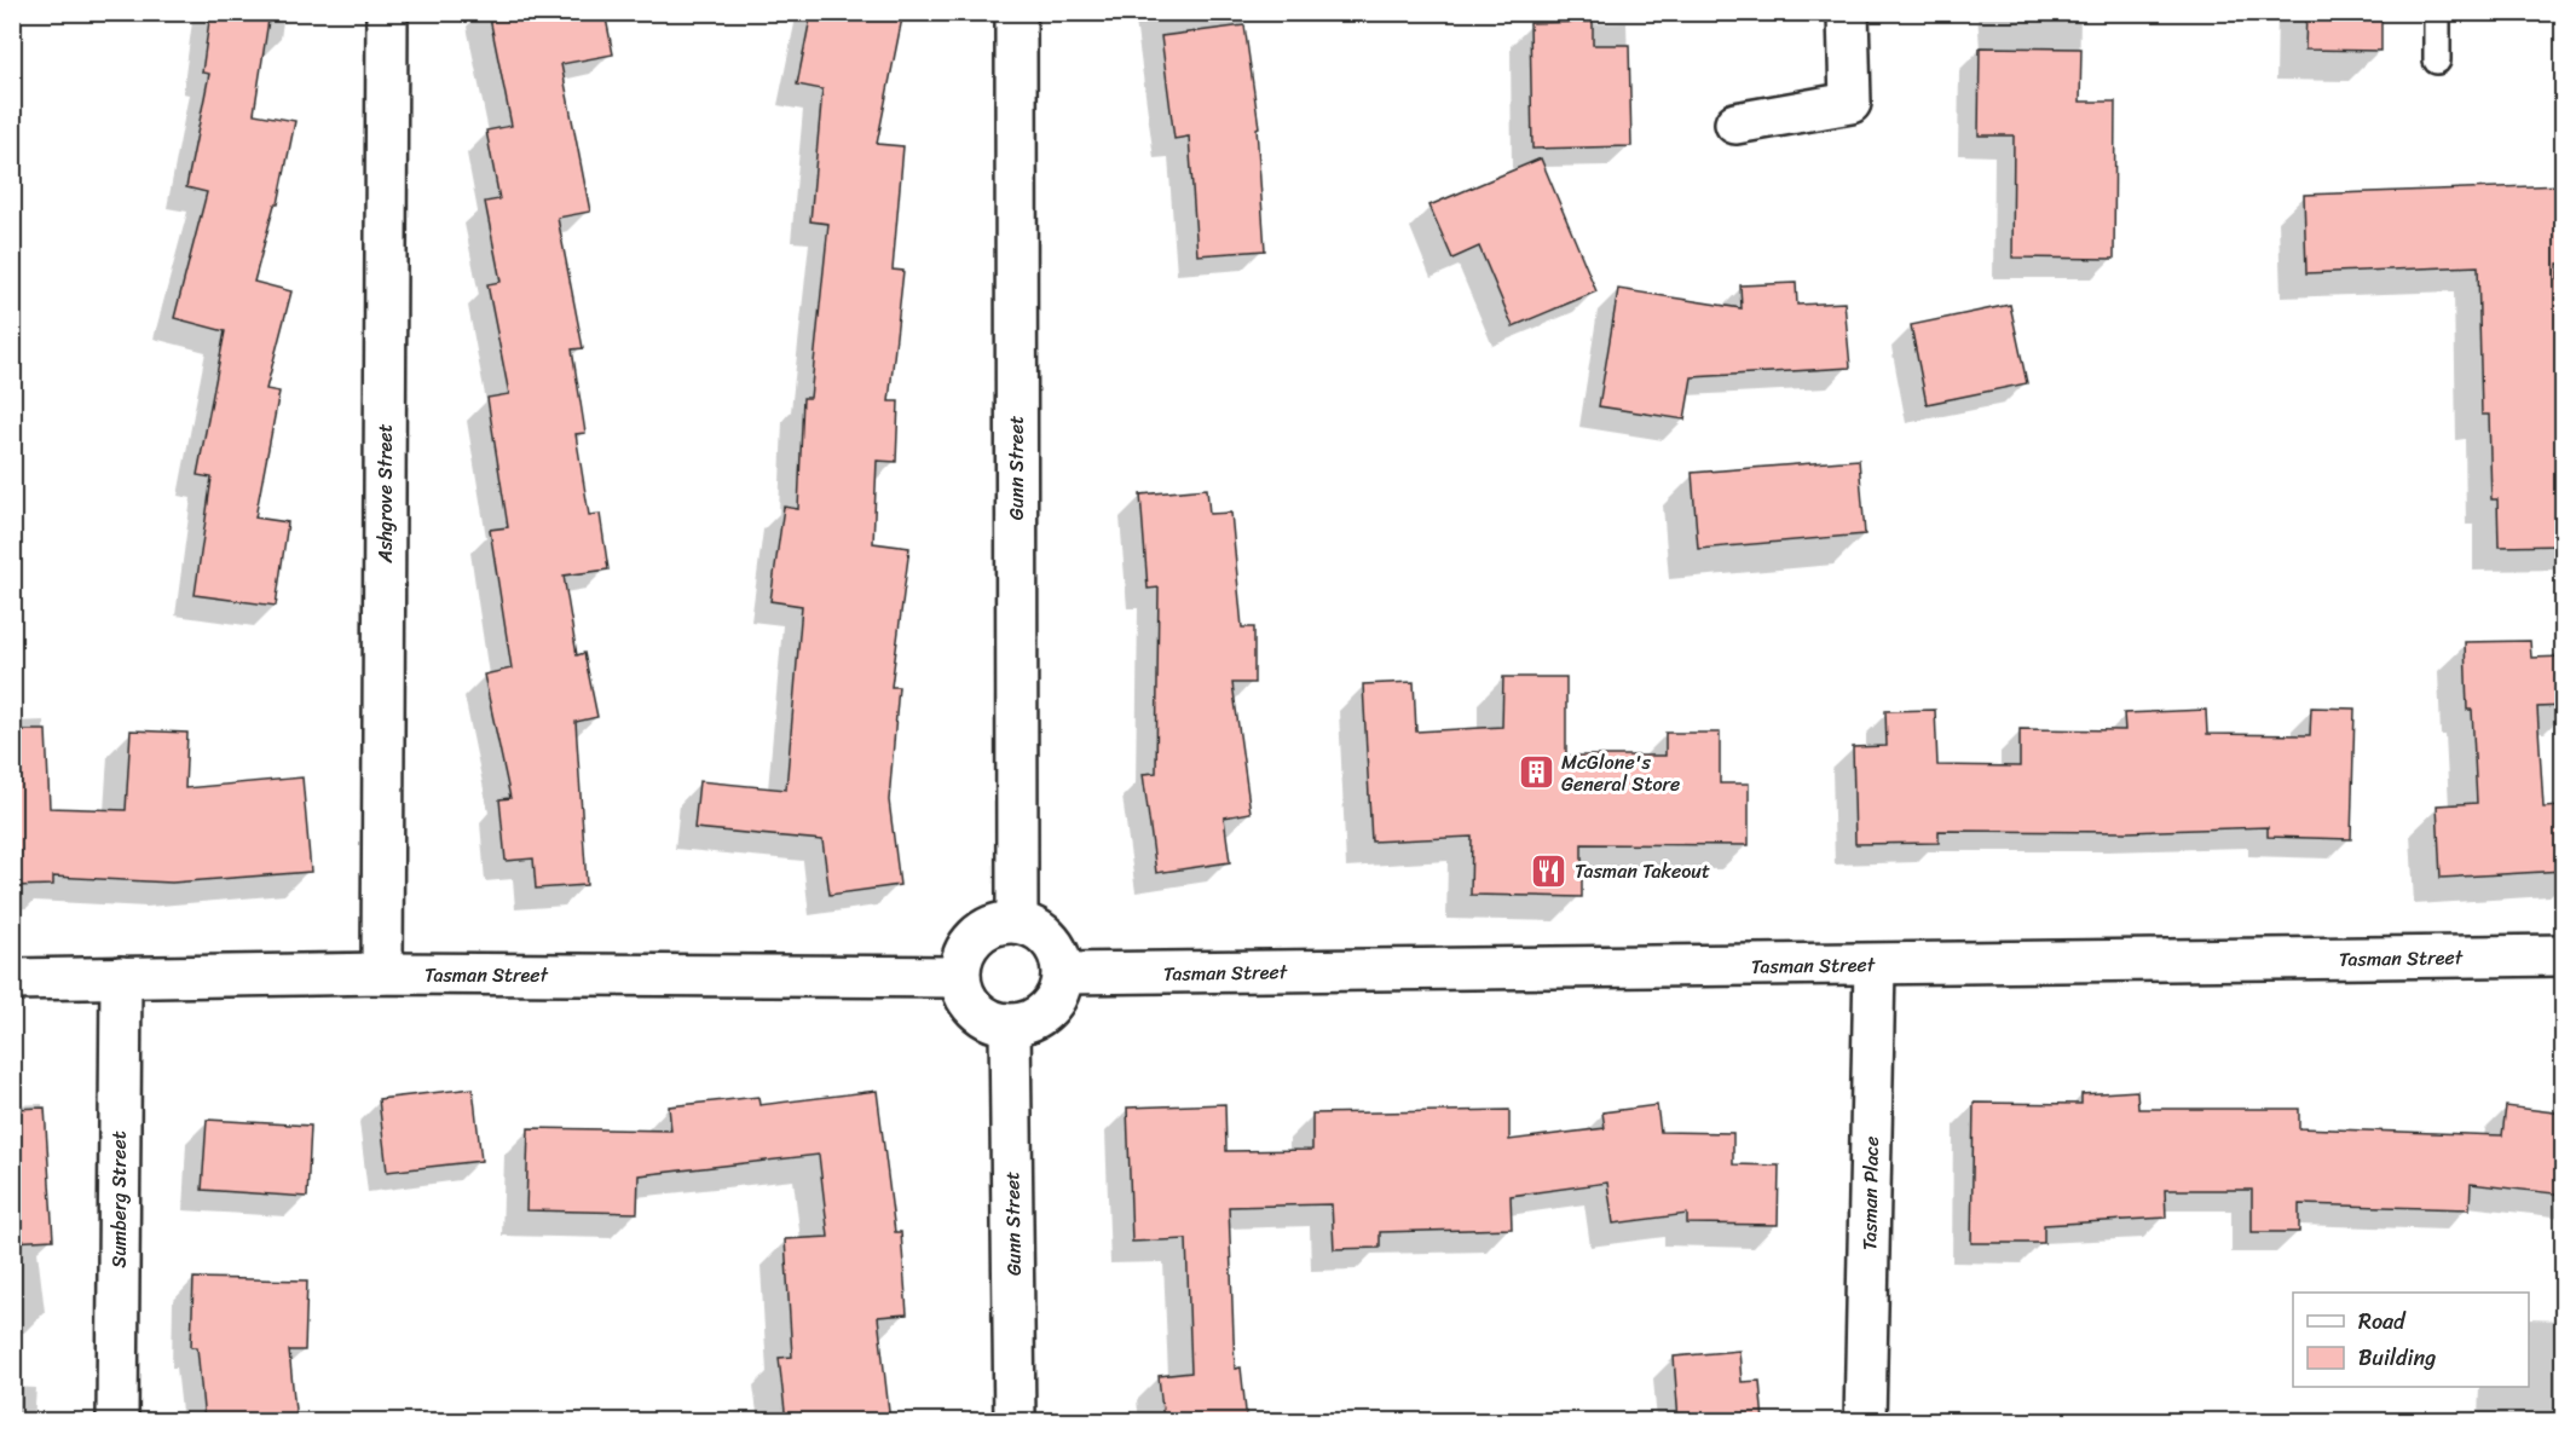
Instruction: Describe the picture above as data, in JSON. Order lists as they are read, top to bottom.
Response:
{
  "streets": {
    "street": [
      "Gunn Street",
      "Ashgrove Street",
      "Tasman Street",
      "Tasman Place",
      "Sumberg Street"
    ]
  },
  "crossings": [
    ["Gunn Street", "Tasman Street"],
    ["Ashgrove Street", "Tasman Street"],
    ["Tasman Street", "Tasman Place"],
    ["Tasman Street", "Sumberg Street"]
  ],
  "places": {
    "building": ["McGlone's General Store"],
    "restaurant": ["Tasman Takeout"]
  },
  "legend": ["Road", "Building"]
}
